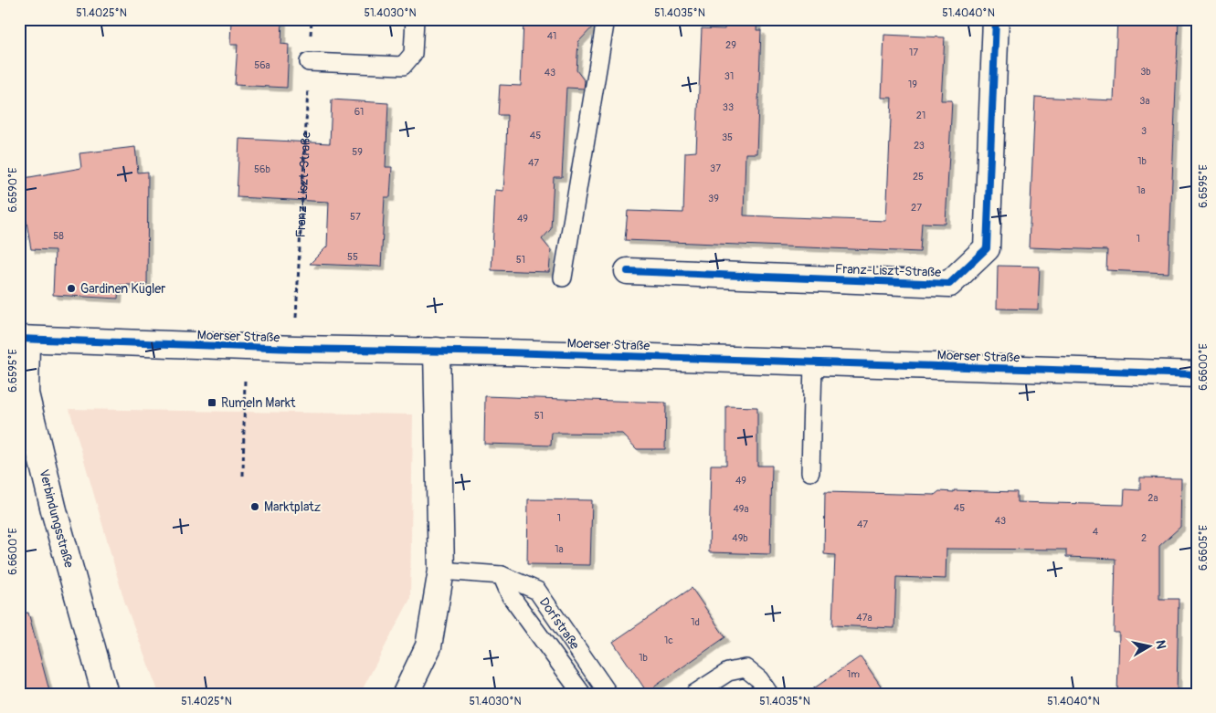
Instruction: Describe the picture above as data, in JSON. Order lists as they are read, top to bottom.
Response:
{
  "streets": {
    "street": ["Franz-Liszt-Straße", "Moerser Straße", "Verbindungsstraße"],
    "lane": ["Dorfstraße"]
  },
  "crossings": [
    ["Franz-Liszt-Straße", "Moerser Straße"],
    ["Moerser Straße", "Verbindungsstraße"]
  ],
  "places": {
    "other": ["Gardinen Kügler", "Marktplatz"],
    "transit": ["Rumeln Markt"]
  },
  "house_numbers": [
    "41",
    "29",
    "17",
    "56a",
    "3b",
    "43",
    "31",
    "19",
    "3a",
    "33",
    "61",
    "21",
    "3",
    "45",
    "35",
    "23",
    "59",
    "1b",
    "47",
    "37",
    "56b",
    "25",
    "1a",
    "39",
    "27",
    "57",
    "49",
    "58",
    "1",
    "55",
    "51",
    "51",
    "49",
    "2a",
    "45",
    "49a",
    "1",
    "43",
    "47",
    "4",
    "49b",
    "2",
    "1a",
    "47a",
    "1d",
    "1c",
    "1b",
    "1m"
  ],
  "north": "right",
  "coordinates": [
    "51.4025°N",
    "51.4030°N",
    "51.4035°N",
    "51.4040°N",
    "6.6595°E",
    "6.6590°E",
    "6.6600°E",
    "6.6605°E"
  ]
}
